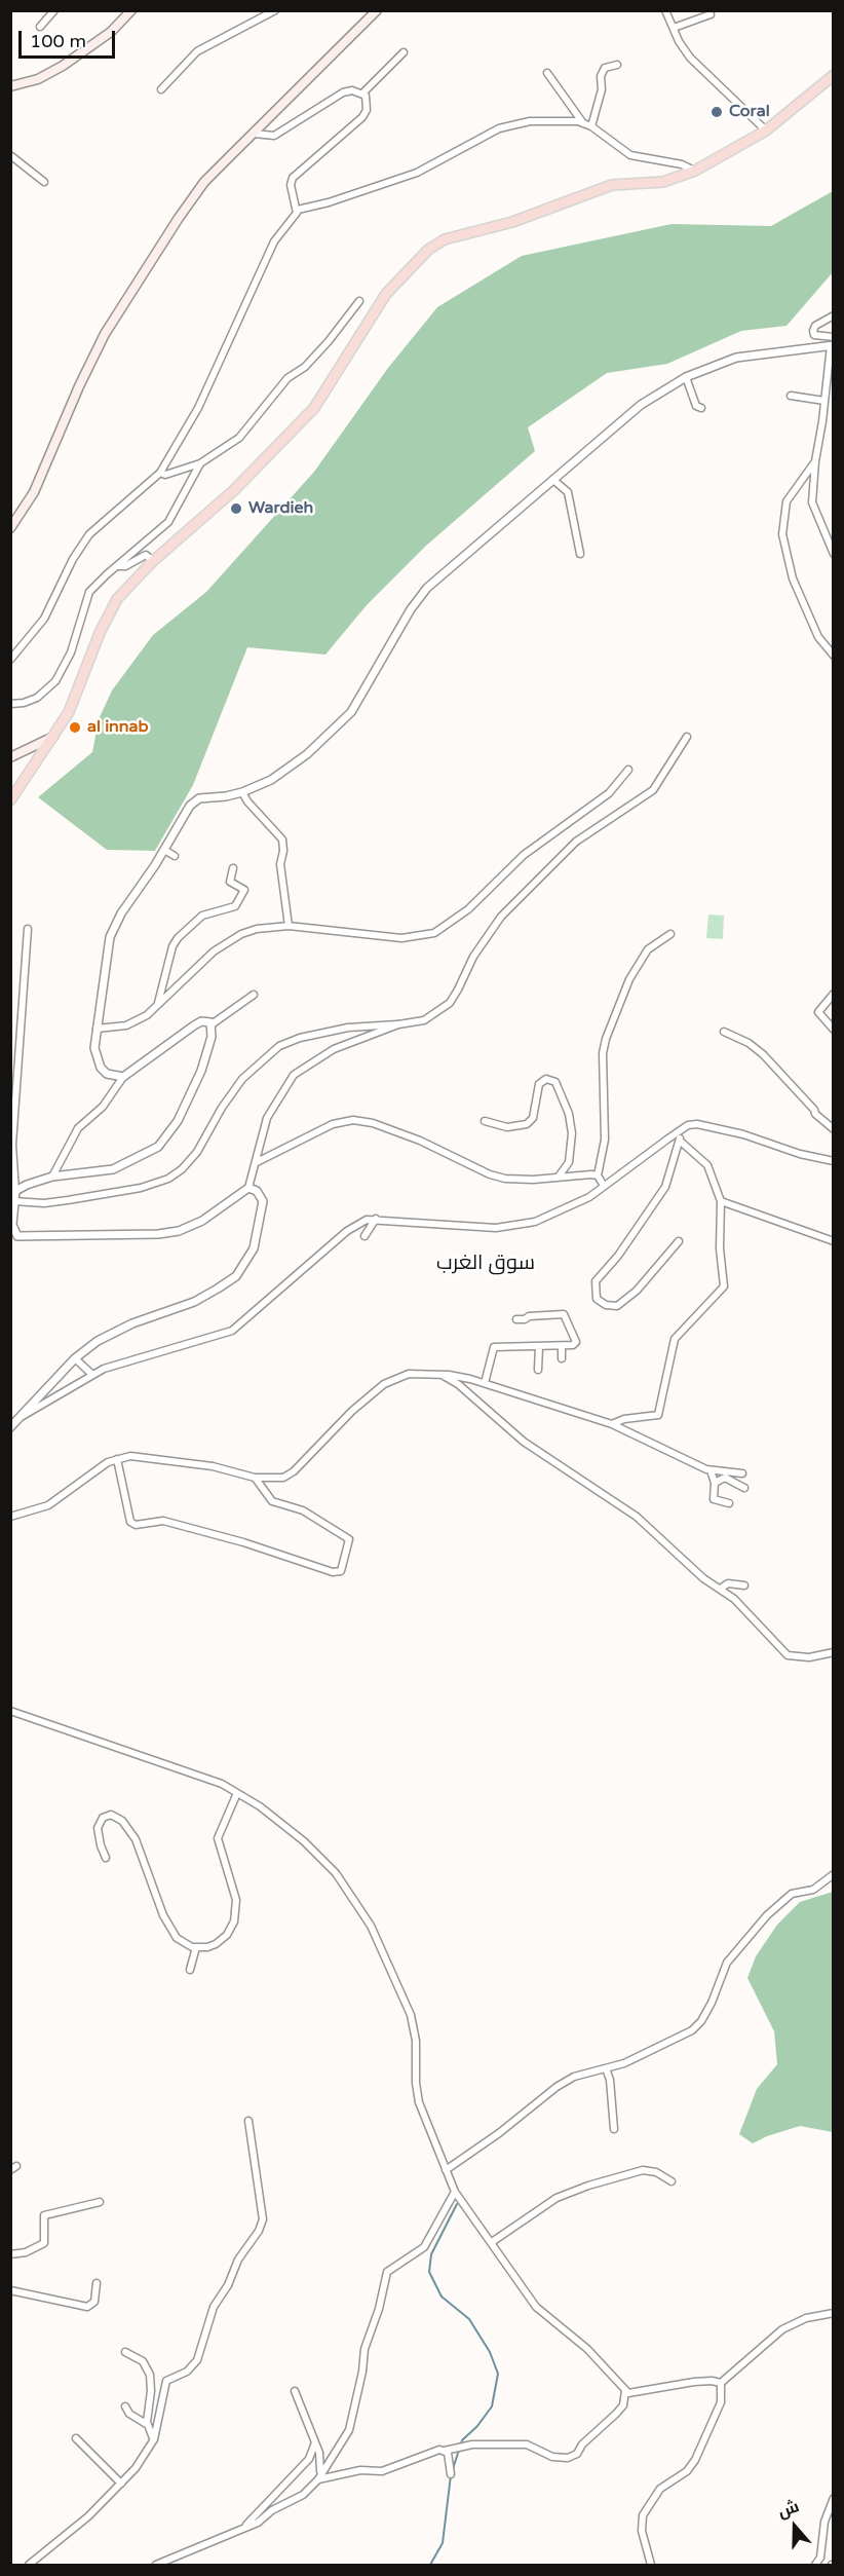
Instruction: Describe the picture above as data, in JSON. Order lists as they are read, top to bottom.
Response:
{
  "districts": ["سوق الغرب"],
  "places": ["Coral", "Wardieh", "al innab"],
  "scale_bar": "100 m",
  "north": "top"
}
